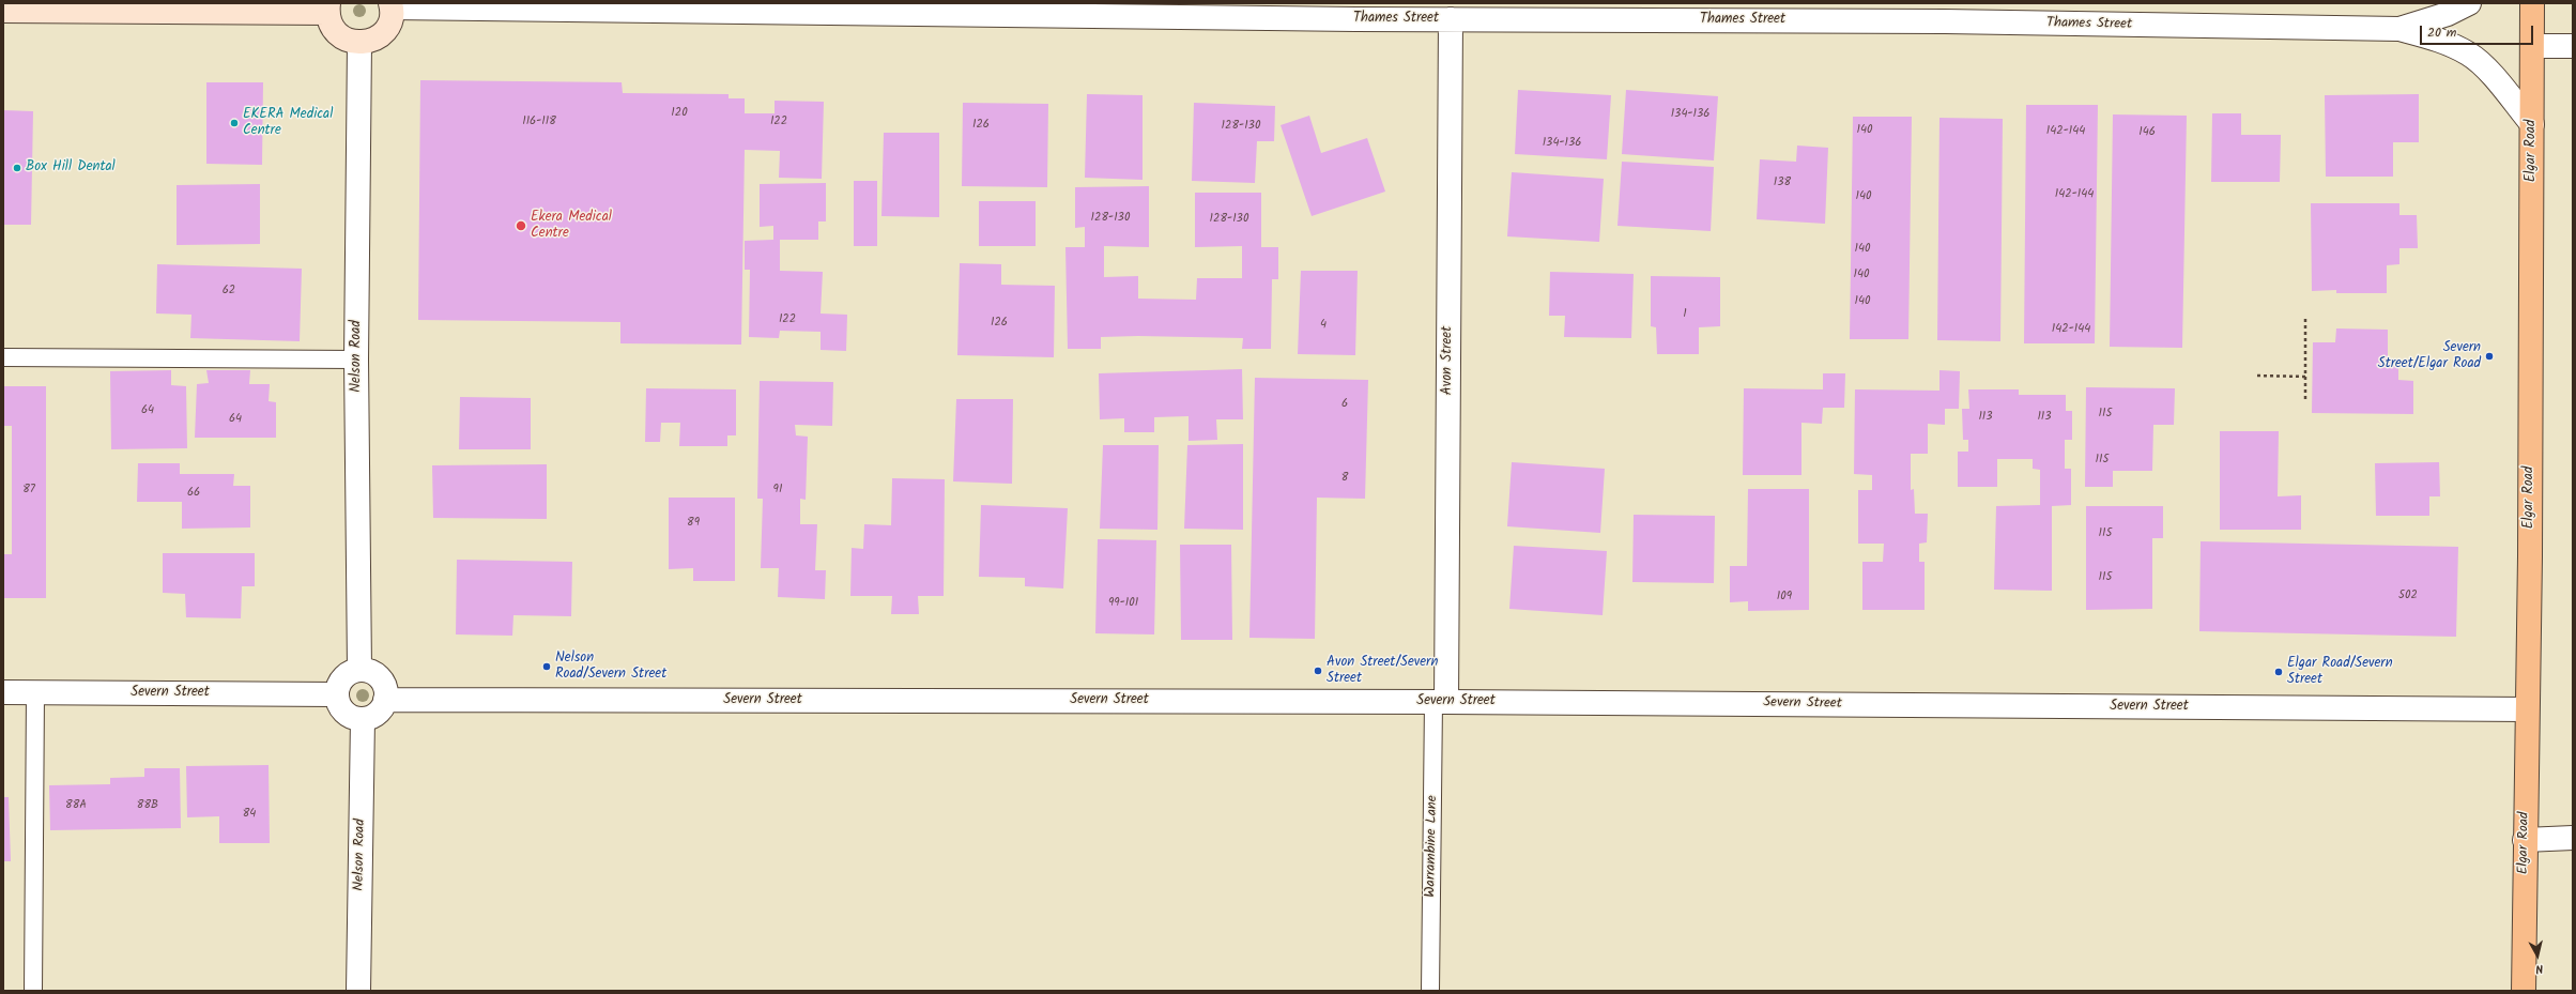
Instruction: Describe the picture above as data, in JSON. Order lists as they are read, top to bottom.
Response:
{
  "streets": {
    "main road": ["Elgar Road"],
    "street": [
      "Thames Street",
      "Nelson Road",
      "Avon Street",
      "Severn Street"
    ],
    "lane": ["Warrambine Lane"]
  },
  "crossings": [
    ["Thames Street", "Elgar Road"],
    ["Thames Street", "Avon Street"],
    ["Elgar Road", "Severn Street"],
    ["Nelson Road", "Severn Street"],
    ["Avon Street", "Severn Street"],
    ["Avon Street", "Warrambine Lane"],
    ["Severn Street", "Warrambine Lane"]
  ],
  "places": [
    "EKERA Medical Centre",
    "Box Hill Dental",
    "Ekera Medical Centre",
    "Severn Street/Elgar Road",
    "Nelson Road/Severn Street",
    "Avon Street/Severn Street",
    "Elgar Road/Severn Street"
  ],
  "house_numbers": [
    "120",
    "134-136",
    "116-118",
    "122",
    "126",
    "128-130",
    "140",
    "142-144",
    "146",
    "134-136",
    "138",
    "142-144",
    "140",
    "128-130",
    "128-130",
    "140",
    "140",
    "62",
    "140",
    "1",
    "122",
    "126",
    "4",
    "142-144",
    "6",
    "64",
    "115",
    "113",
    "113",
    "64",
    "115",
    "8",
    "87",
    "91",
    "66",
    "89",
    "115",
    "115",
    "502",
    "109",
    "99-101",
    "88A",
    "88B",
    "84"
  ],
  "scale_bar": "20 m",
  "north": "bottom"
}
